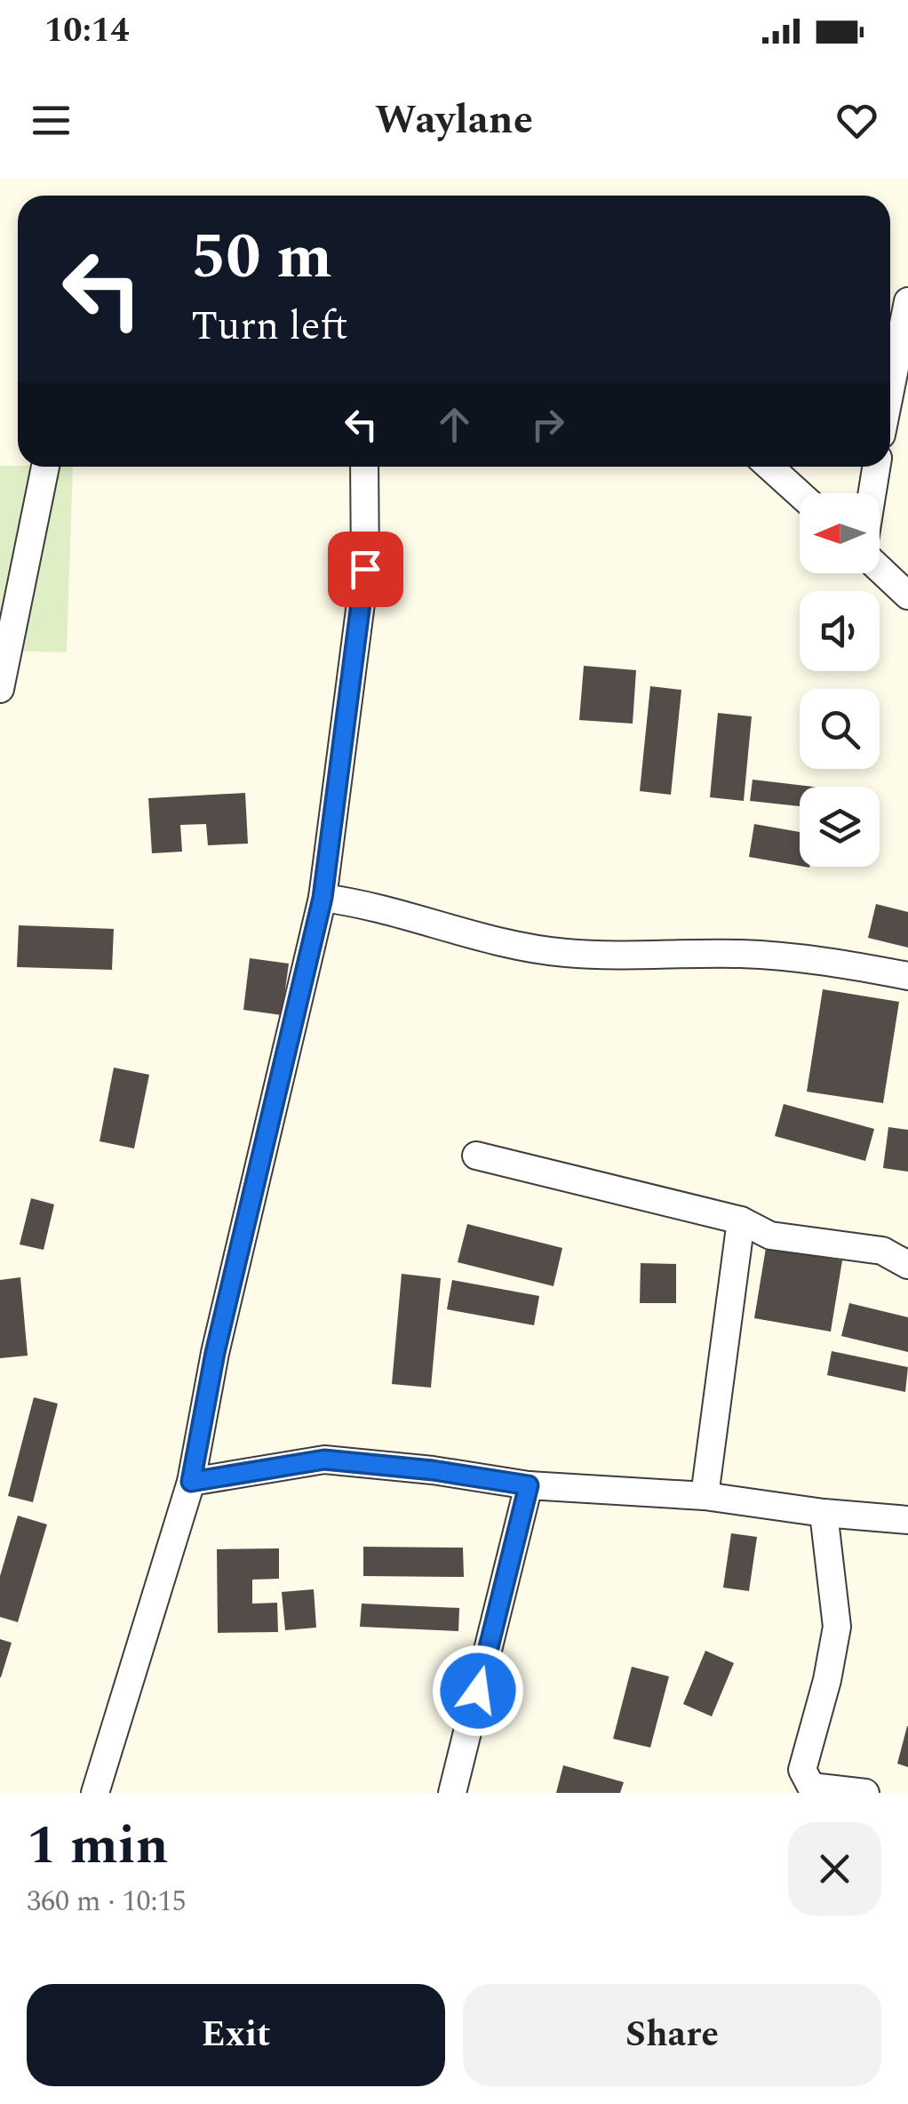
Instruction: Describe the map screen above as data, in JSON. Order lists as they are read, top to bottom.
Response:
{
  "north": "left",
  "page": {
    "status": "10:14",
    "header": "Waylane",
    "turn": ["50 m", "Turn left"],
    "heading": ["1 min", "360 m · 10:15"],
    "buttons": ["Exit", "Share"]
  }
}
